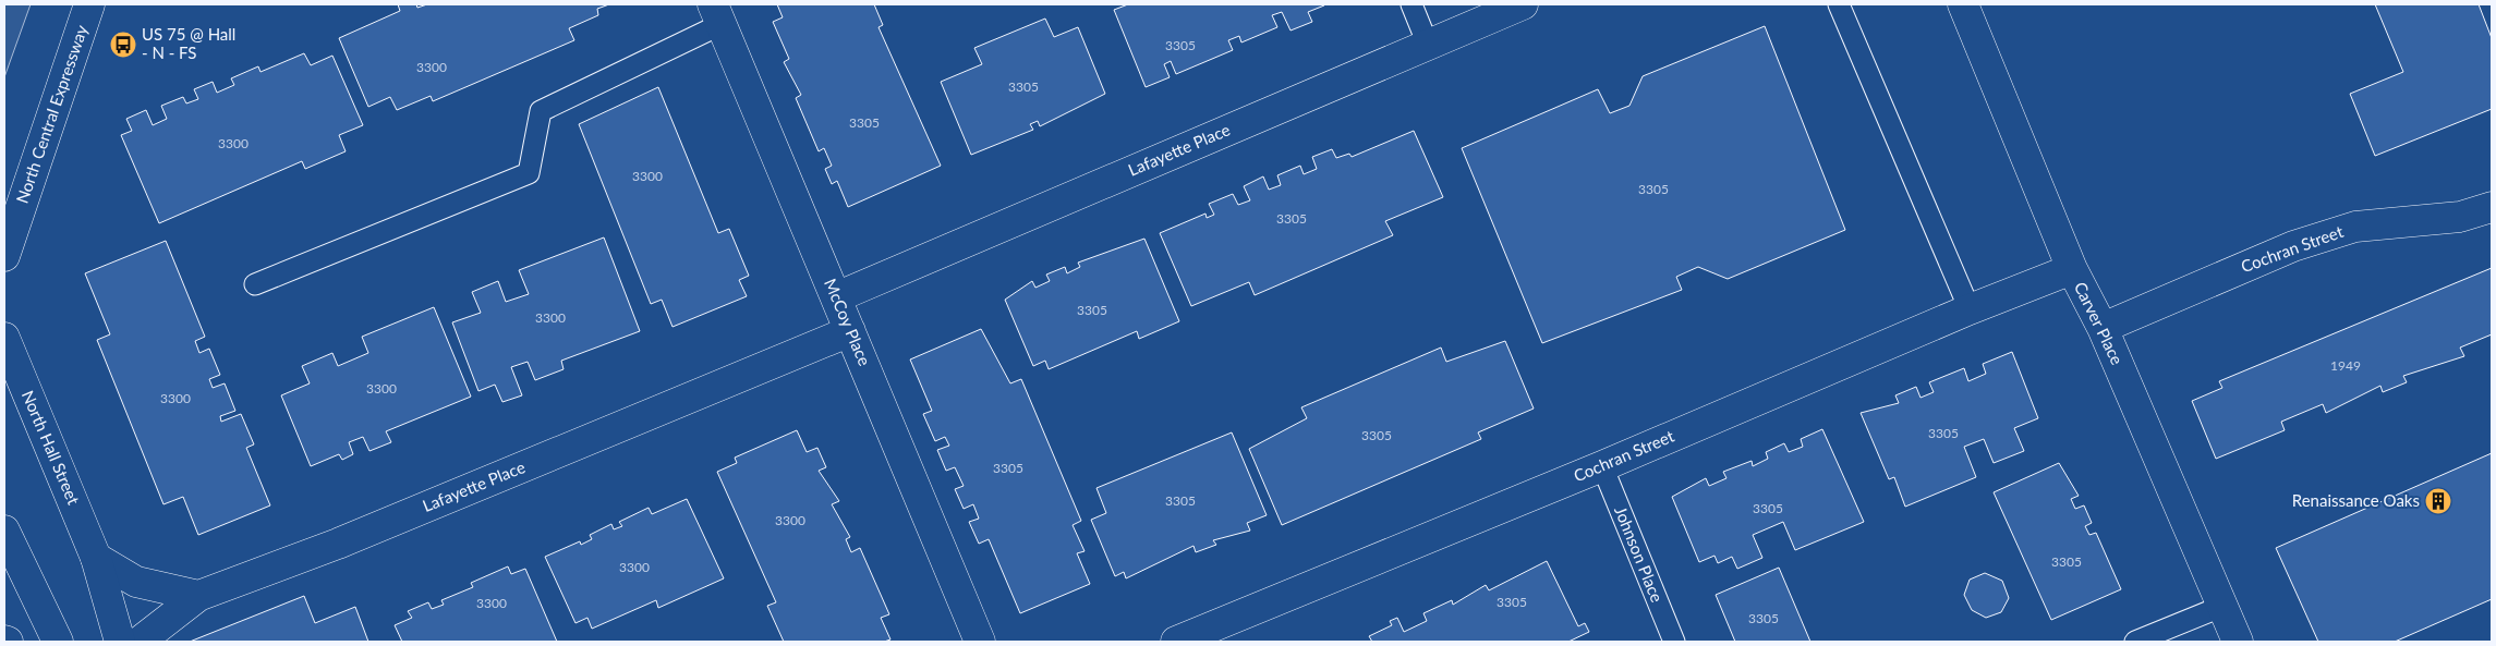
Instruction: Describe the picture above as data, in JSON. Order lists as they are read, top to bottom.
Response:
{
  "streets": {
    "street": [
      "North Central Expressway",
      "Lafayette Place",
      "Cochran Street",
      "McCoy Place",
      "Carver Place",
      "North Hall Street"
    ],
    "lane": ["Johnson Place"]
  },
  "crossings": [
    ["Lafayette Place", "McCoy Place"],
    ["Cochran Street", "Carver Place"],
    ["Cochran Street", "Johnson Place"]
  ],
  "places": {
    "bus stop": ["US 75 @ Hall - N - FS"],
    "building": ["Renaissance Oaks"]
  },
  "house_numbers": [
    "3305",
    "3300",
    "3305",
    "3305",
    "3300",
    "3300",
    "3305",
    "3305",
    "3305",
    "3300",
    "1949",
    "3300",
    "3300",
    "3305",
    "3305",
    "3305",
    "3305",
    "3305",
    "3300",
    "3305",
    "3300",
    "3305",
    "3300",
    "3305"
  ]
}
